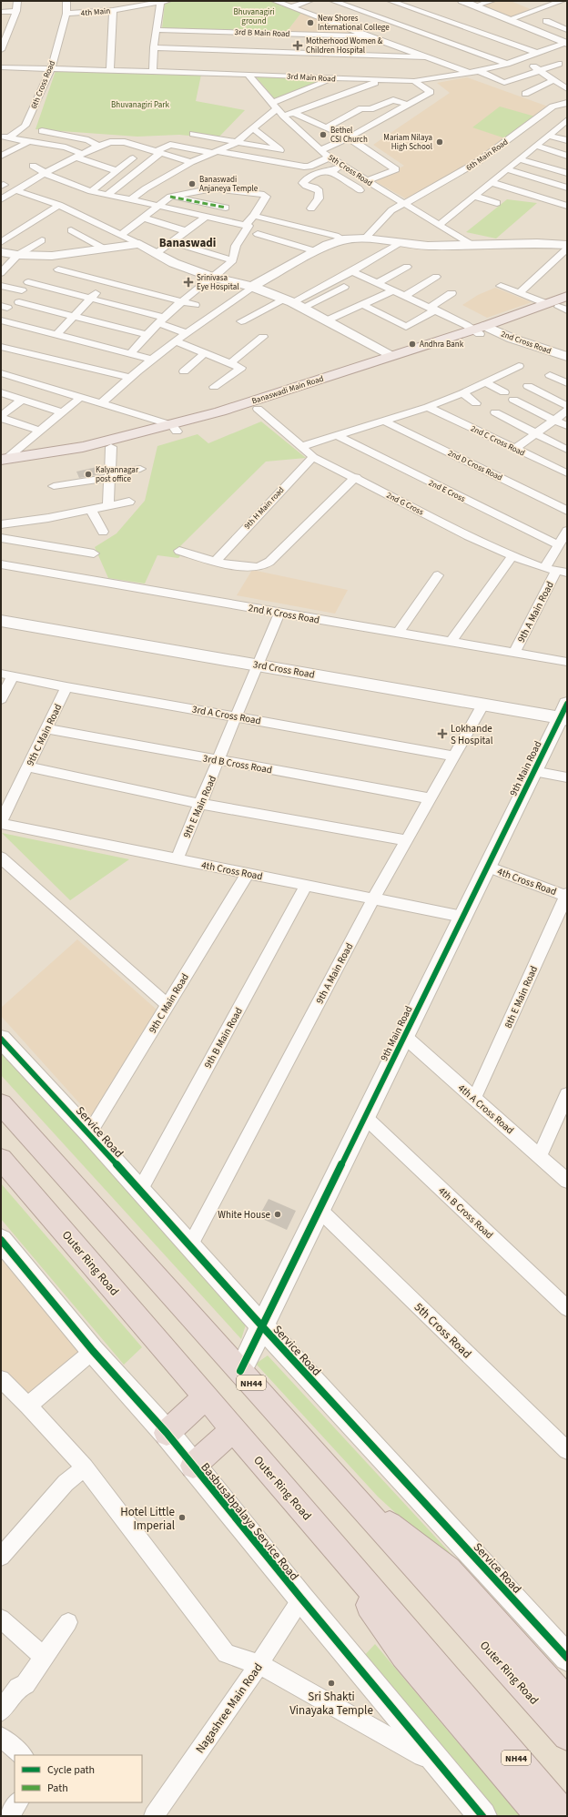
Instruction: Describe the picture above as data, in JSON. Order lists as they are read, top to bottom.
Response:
{
  "streets": {
    "highway": ["Outer Ring Road", "NH44"],
    "main road": ["Banaswadi Main Road"],
    "street": [
      "4th Main",
      "3rd B Main Road",
      "3rd Main Road",
      "6th Cross Road",
      "6th Main Road",
      "5th Cross Road",
      "2nd Cross Road",
      "2nd C Cross Road",
      "2nd D Cross Road",
      "2nd E Cross",
      "2nd G Cross",
      "9th H Main road",
      "9th A Main Road",
      "2nd K Cross Road",
      "3rd Cross Road",
      "3rd A Cross Road",
      "9th C Main Road",
      "3rd B Cross Road",
      "9th Main Road",
      "9th E Main Road",
      "4th Cross Road",
      "8th E Main Road",
      "9th B Main Road",
      "4th A Cross Road",
      "Service Road",
      "4th B Cross Road",
      "Basbusabpalaya Service Road",
      "Nagashree Main Road"
    ]
  },
  "crossings": [
    ["4th Main", "6th Cross Road"],
    ["3rd Main Road", "6th Cross Road"],
    ["3rd Main Road", "5th Cross Road"],
    ["6th Main Road", "5th Cross Road"],
    ["5th Cross Road", "9th Main Road"],
    ["2nd Cross Road", "Banaswadi Main Road"],
    ["Banaswadi Main Road", "2nd G Cross"],
    ["2nd E Cross", "9th A Main Road"],
    ["2nd G Cross", "9th H Main road"],
    ["2nd G Cross", "9th A Main Road"],
    ["9th A Main Road", "2nd K Cross Road"],
    ["9th A Main Road", "3rd Cross Road"],
    ["9th A Main Road", "3rd A Cross Road"],
    ["9th A Main Road", "3rd B Cross Road"],
    ["9th A Main Road", "4th Cross Road"],
    ["9th A Main Road", "Service Road"],
    ["2nd K Cross Road", "9th E Main Road"],
    ["3rd Cross Road", "9th Main Road"],
    ["3rd Cross Road", "9th E Main Road"],
    ["3rd A Cross Road", "9th C Main Road"],
    ["3rd A Cross Road", "9th E Main Road"],
    ["9th C Main Road", "3rd B Cross Road"],
    ["9th C Main Road", "4th Cross Road"],
    ["9th C Main Road", "Service Road"],
    ["3rd B Cross Road", "9th E Main Road"],
    ["9th Main Road", "4th Cross Road"],
    ["9th Main Road", "4th A Cross Road"],
    ["9th Main Road", "Service Road"],
    ["9th Main Road", "4th B Cross Road"],
    ["9th Main Road", "Outer Ring Road"],
    ["9th E Main Road", "4th Cross Road"],
    ["4th Cross Road", "8th E Main Road"],
    ["4th Cross Road", "9th B Main Road"],
    ["8th E Main Road", "4th A Cross Road"],
    ["9th B Main Road", "Service Road"],
    ["Basbusabpalaya Service Road", "Nagashree Main Road"]
  ],
  "districts": ["Banaswadi"],
  "parks": ["Bhuvanagiri ground", "Bhuvanagiri Park"],
  "places": {
    "other": [
      "New Shores International College",
      "Bethel CSI Church",
      "Mariam Nilaya High School",
      "Banaswadi Anjaneya Temple",
      "Andhra Bank",
      "Kalyannagar post office",
      "White House",
      "Hotel Little Imperial",
      "Sri Shakti Vinayaka Temple"
    ],
    "health": ["Motherhood Women & Children Hospital", "Srinivasa Eye Hospital", "Lokhande S Hospital"]
  },
  "legend": ["Cycle path", "Path"]
}
